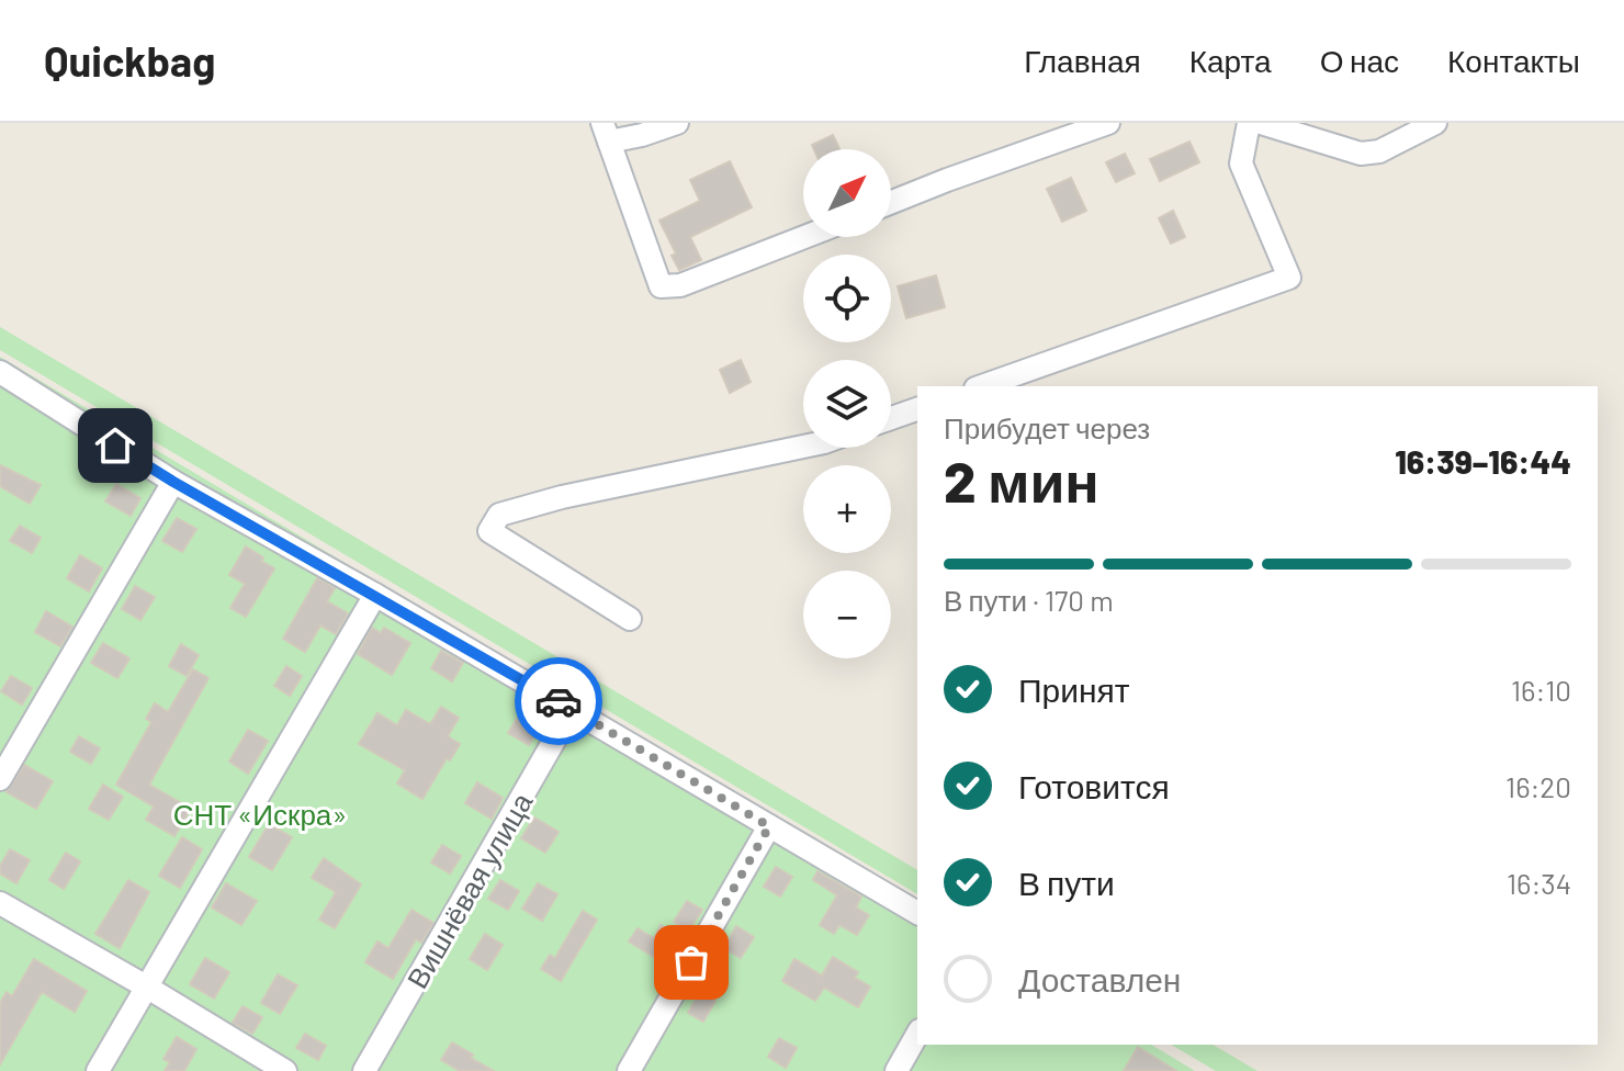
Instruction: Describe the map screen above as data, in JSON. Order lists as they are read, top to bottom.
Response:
{
  "streets": {
    "street": ["Вишнёвая улица"]
  },
  "parks": ["СНТ «Искра»"],
  "north": "top right",
  "page": {
    "header": "Quickbag",
    "nav": [
      "Главная",
      "Карта",
      "О нас",
      "Контакты"
    ],
    "map_buttons": ["+", "−"],
    "heading": ["2 мин", "Прибудет через", "16:39–16:44"],
    "bar": "В пути · 170 m",
    "list": [
      ["Принят", "16:10"],
      ["Готовится", "16:20"],
      ["В пути", "16:34"],
      "Доставлен"
    ]
  }
}
